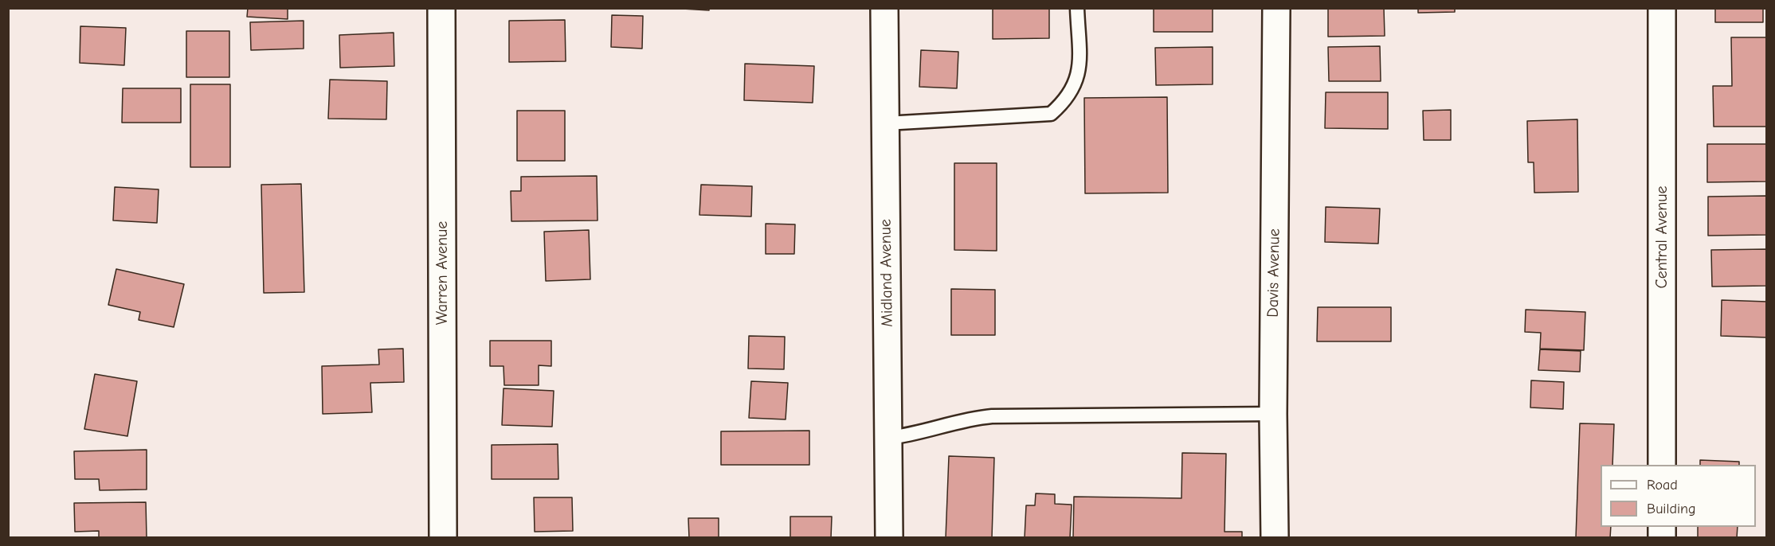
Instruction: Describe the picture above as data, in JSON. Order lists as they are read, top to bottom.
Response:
{
  "streets": {
    "street": [
      "Central Avenue",
      "Warren Avenue",
      "Midland Avenue",
      "Davis Avenue"
    ]
  },
  "legend": ["Road", "Building"]
}
